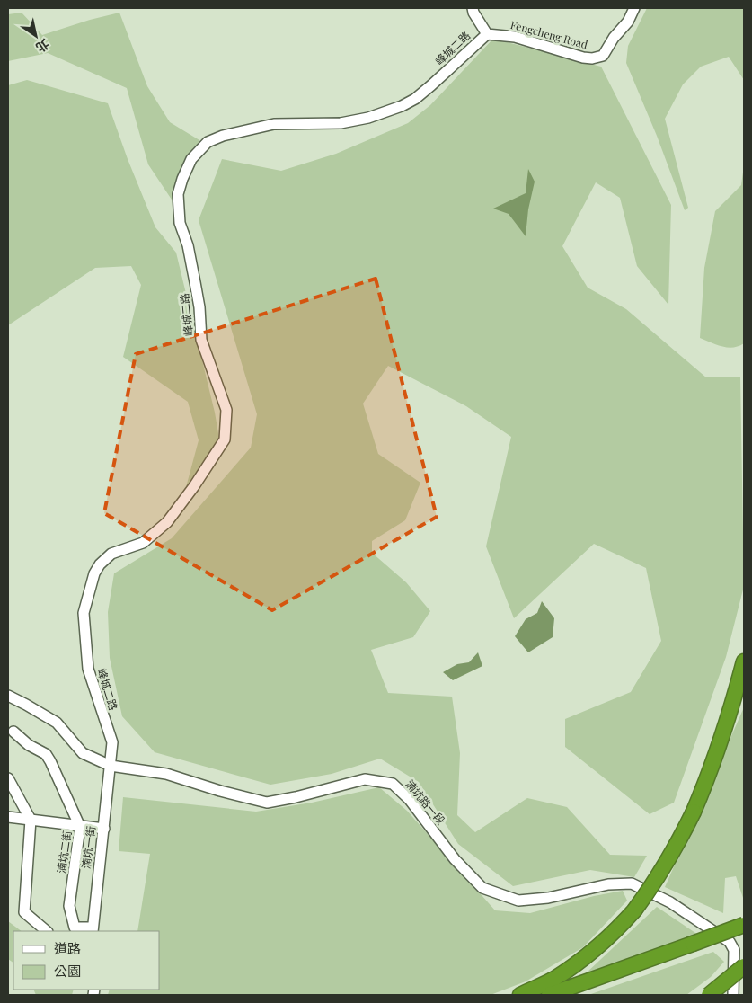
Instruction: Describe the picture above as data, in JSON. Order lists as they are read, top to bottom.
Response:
{
  "streets": {
    "street": [
      "Fengcheng Road",
      "峰城二路",
      "湳坑路一段",
      "湳坑一街",
      "湳坑二街"
    ]
  },
  "crossings": [
    ["Fengcheng Road", "峰城二路"],
    ["峰城二路", "湳坑路一段"],
    ["峰城二路", "湳坑一街"],
    ["湳坑路一段", "湳坑一街"],
    ["湳坑一街", "湳坑二街"]
  ],
  "legend": ["道路", "公園"],
  "north": "bottom right"
}
